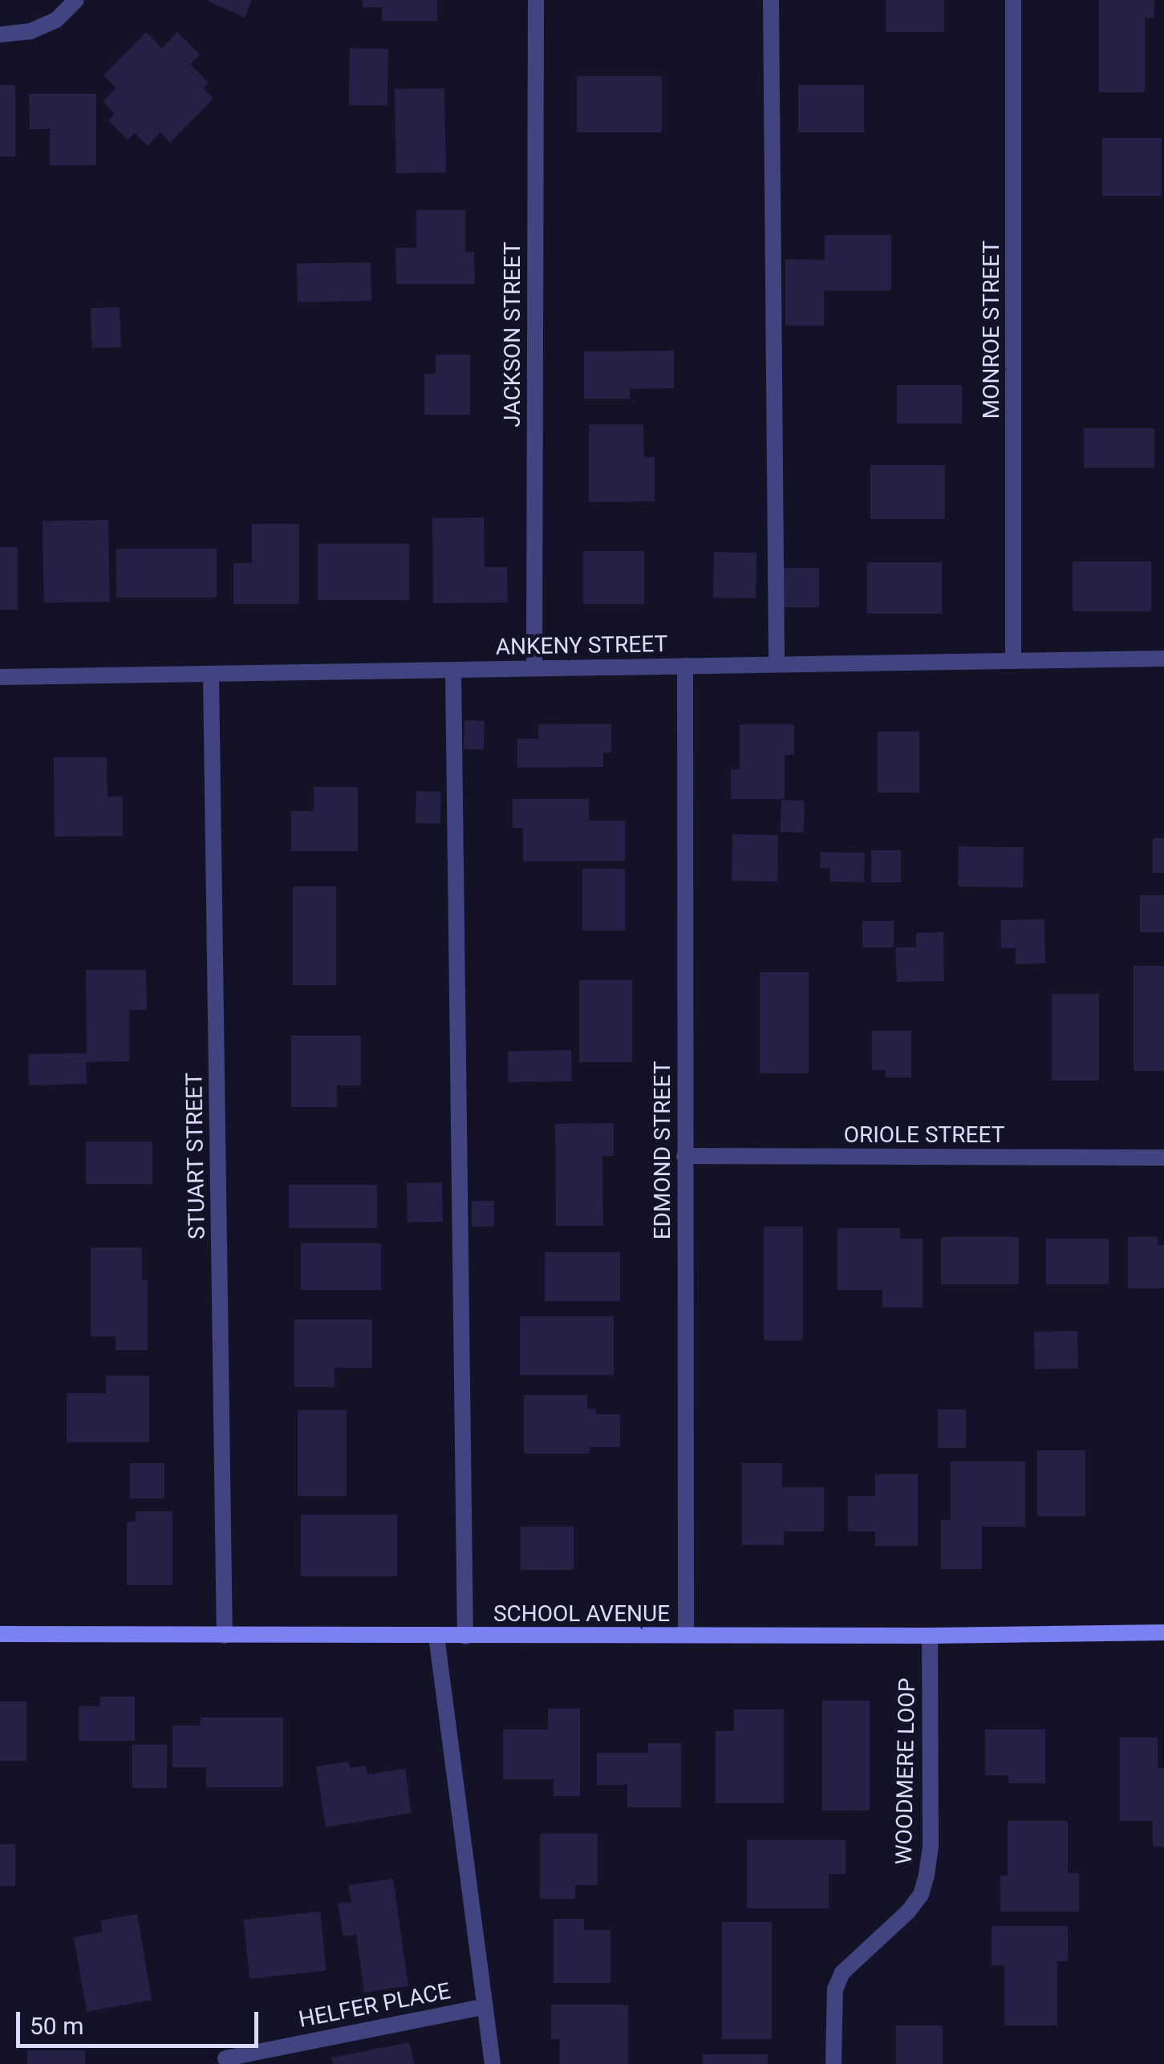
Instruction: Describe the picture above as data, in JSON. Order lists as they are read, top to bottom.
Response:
{
  "streets": {
    "main road": ["SCHOOL AVENUE"],
    "street": [
      "MONROE STREET",
      "JACKSON STREET",
      "ANKENY STREET",
      "ORIOLE STREET",
      "EDMOND STREET",
      "STUART STREET",
      "WOODMERE LOOP",
      "HELFER PLACE"
    ]
  },
  "crossings": [
    ["MONROE STREET", "ANKENY STREET"],
    ["JACKSON STREET", "ANKENY STREET"],
    ["ANKENY STREET", "EDMOND STREET"],
    ["ANKENY STREET", "STUART STREET"],
    ["ORIOLE STREET", "EDMOND STREET"],
    ["EDMOND STREET", "SCHOOL AVENUE"],
    ["STUART STREET", "SCHOOL AVENUE"],
    ["SCHOOL AVENUE", "WOODMERE LOOP"]
  ],
  "scale_bar": "50 m"
}
